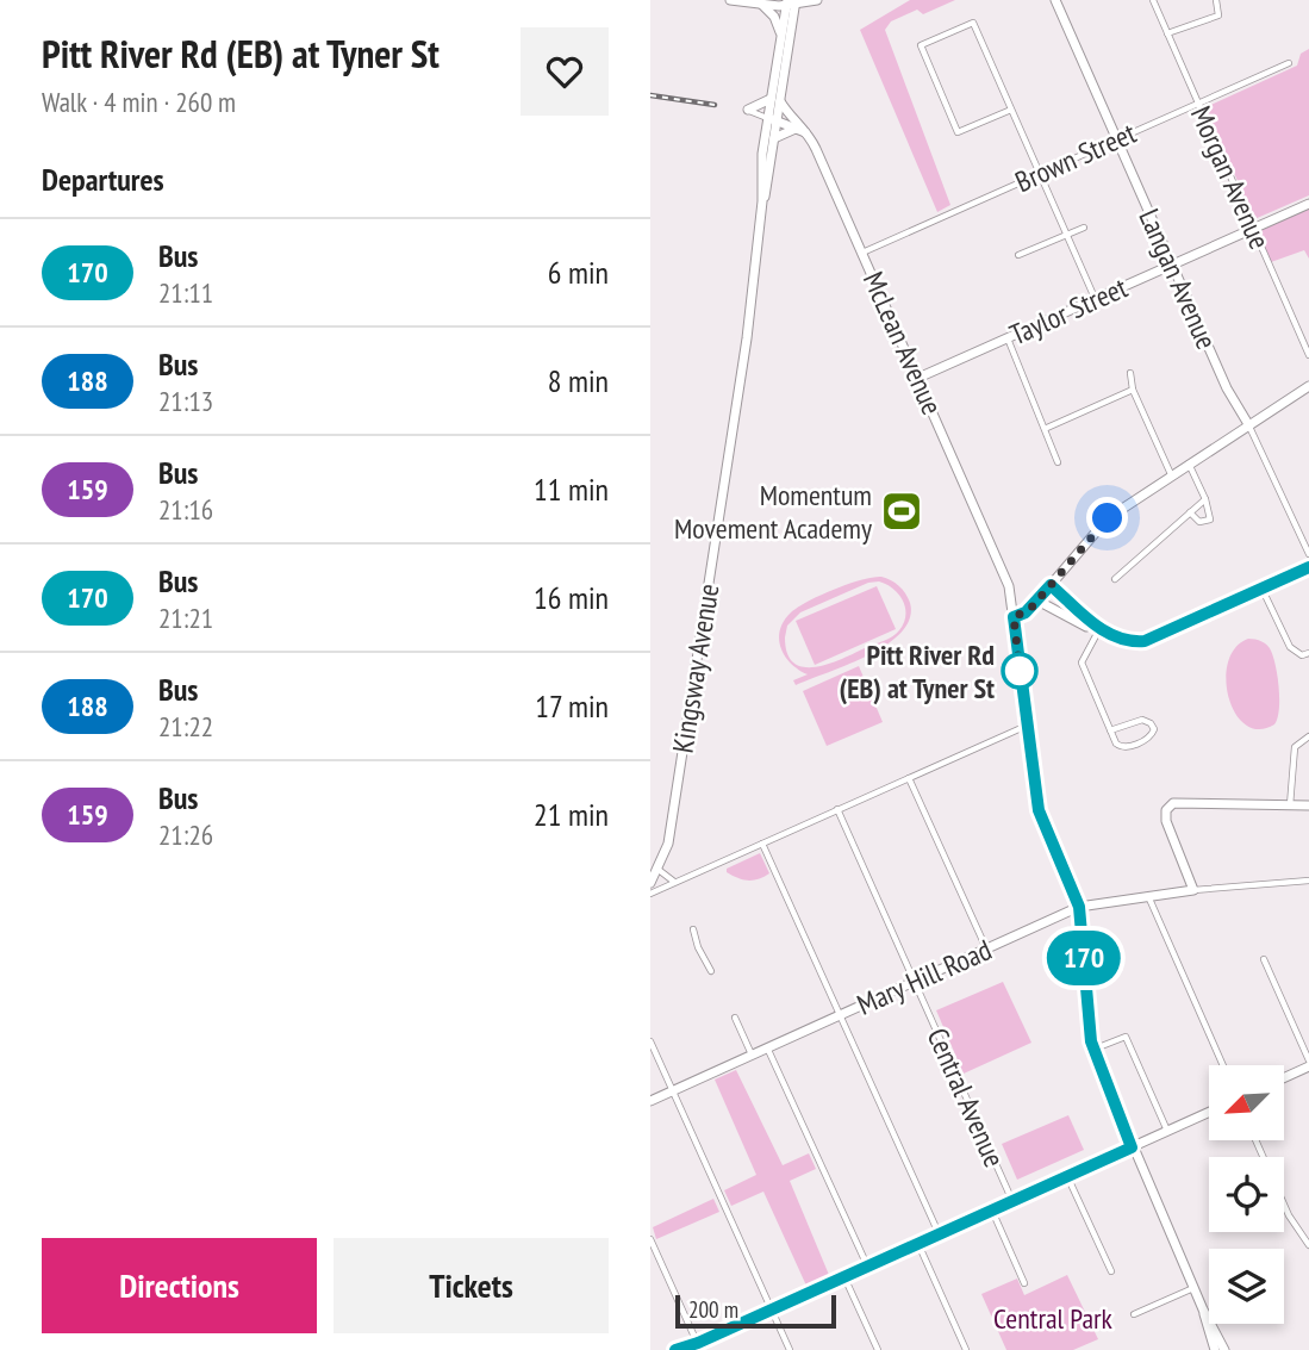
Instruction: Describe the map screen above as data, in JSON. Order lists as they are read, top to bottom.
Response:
{
  "streets": {
    "main road": [
      "Langan Avenue",
      "Taylor Street",
      "McLean Avenue",
      "Kingsway Avenue",
      "Mary Hill Road"
    ],
    "street": ["Brown Street", "Morgan Avenue", "Central Avenue"]
  },
  "crossings": [
    ["Brown Street", "Morgan Avenue"],
    ["Brown Street", "Langan Avenue"],
    ["Brown Street", "McLean Avenue"],
    ["Morgan Avenue", "Taylor Street"],
    ["Langan Avenue", "Taylor Street"],
    ["Taylor Street", "McLean Avenue"],
    ["McLean Avenue", "Kingsway Avenue"],
    ["McLean Avenue", "Mary Hill Road"],
    ["Mary Hill Road", "Central Avenue"]
  ],
  "parks": ["Central Park"],
  "places": {
    "sports": ["Momentum Movement Academy"],
    "other": ["Pitt River Rd (EB) at Tyner St"]
  },
  "lines": ["bus line 170"],
  "scale_bar": "200 m",
  "north": "bottom left",
  "page": {
    "heading": [
      ["Pitt River Rd (EB) at Tyner St", "Walk · 4 min · 260 m"],
      "Departures"
    ],
    "on_map": "170",
    "list": [
      {
        "mark": "170",
        "name": "Bus",
        "note": "21:11",
        "value": "6 min"
      },
      {
        "mark": "188",
        "name": "Bus",
        "note": "21:13",
        "value": "8 min"
      },
      {
        "mark": "159",
        "name": "Bus",
        "note": "21:16",
        "value": "11 min"
      },
      {
        "mark": "170",
        "name": "Bus",
        "note": "21:21",
        "value": "16 min"
      },
      {
        "mark": "188",
        "name": "Bus",
        "note": "21:22",
        "value": "17 min"
      },
      {
        "mark": "159",
        "name": "Bus",
        "note": "21:26",
        "value": "21 min"
      }
    ],
    "buttons": ["Directions", "Tickets"],
    "scale": "200 m"
  }
}
